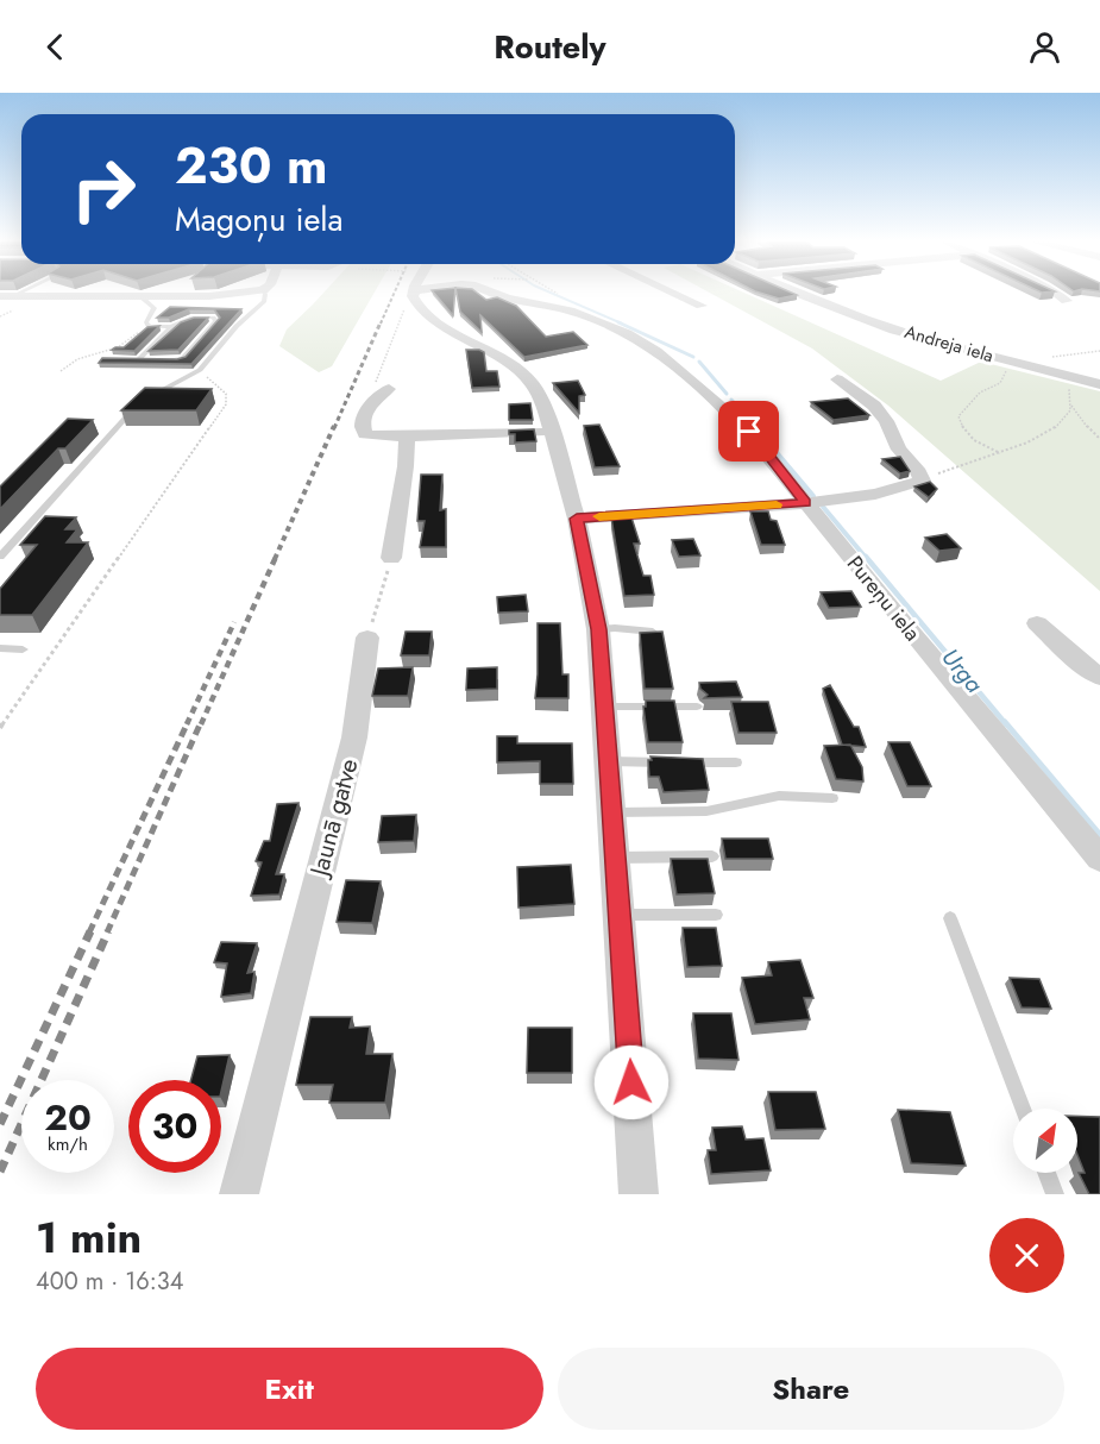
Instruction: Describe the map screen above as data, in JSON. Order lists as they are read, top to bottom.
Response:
{
  "streets": {
    "street": ["Andreja iela", "Pureņu iela", "Jaunā gatve"]
  },
  "water": ["Urga"],
  "north": "top right",
  "page": {
    "header": "Routely",
    "turn": ["230 m", "Magoņu iela"],
    "speed": "20 km/h",
    "limit": "30",
    "heading": ["1 min", "400 m · 16:34"],
    "buttons": ["Exit", "Share"]
  }
}
